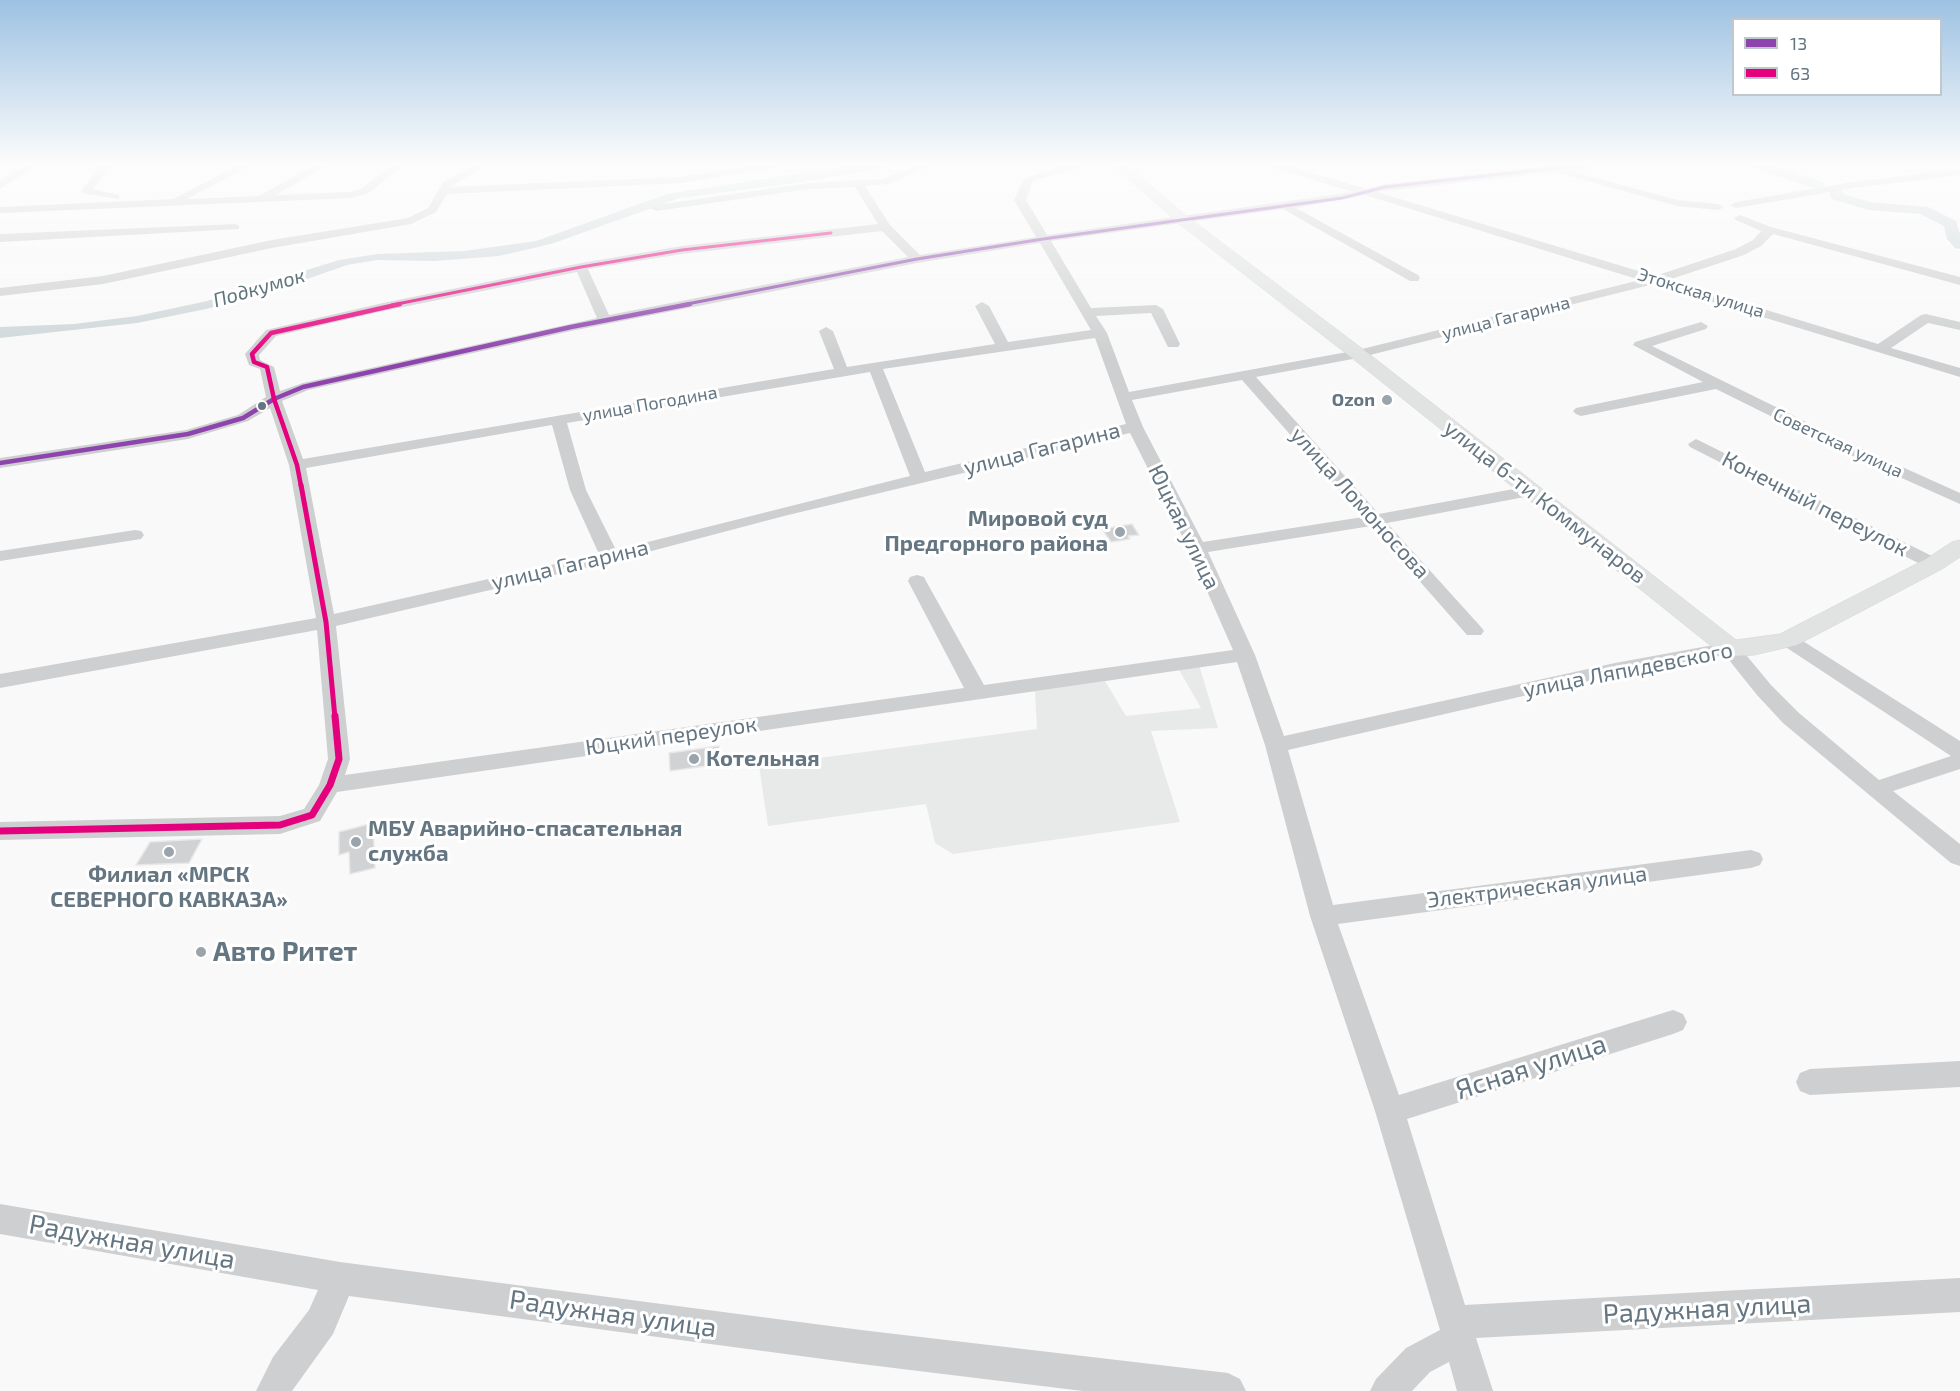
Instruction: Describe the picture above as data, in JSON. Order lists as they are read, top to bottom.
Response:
{
  "streets": {
    "main road": ["улица 6-ти Коммунаров", "улица Ляпидевского"],
    "street": [
      "Этокская улица",
      "улица Гагарина",
      "улица Погодина",
      "Советская улица",
      "улица Ломоносова",
      "Конечный переулок",
      "Юцкая улица",
      "Юцкий переулок",
      "Электрическая улица",
      "Ясная улица",
      "Радужная улица"
    ]
  },
  "crossings": [
    ["Этокская улица", "улица Гагарина"],
    ["улица Гагарина", "улица 6-ти Коммунаров"],
    ["улица Гагарина", "улица Ломоносова"],
    ["улица Гагарина", "Юцкая улица"],
    ["улица Погодина", "Юцкая улица"],
    ["улица 6-ти Коммунаров", "улица Ляпидевского"],
    ["Конечный переулок", "улица Ляпидевского"],
    ["Юцкая улица", "улица Ляпидевского"],
    ["Юцкая улица", "Юцкий переулок"],
    ["Юцкая улица", "Электрическая улица"],
    ["Юцкая улица", "Ясная улица"],
    ["Юцкая улица", "Радужная улица"]
  ],
  "water": ["Подкумок"],
  "places": [
    "Ozon",
    "Мировой суд Предгорного района",
    "Котельная",
    "МБУ Аварийно-спасательная служба",
    "Филиал «МРСК СЕВЕРНОГО КАВКАЗА»",
    "Авто Ритет"
  ],
  "lines": ["transit line 13", "transit line 63"],
  "legend": ["13", "63"]
}
